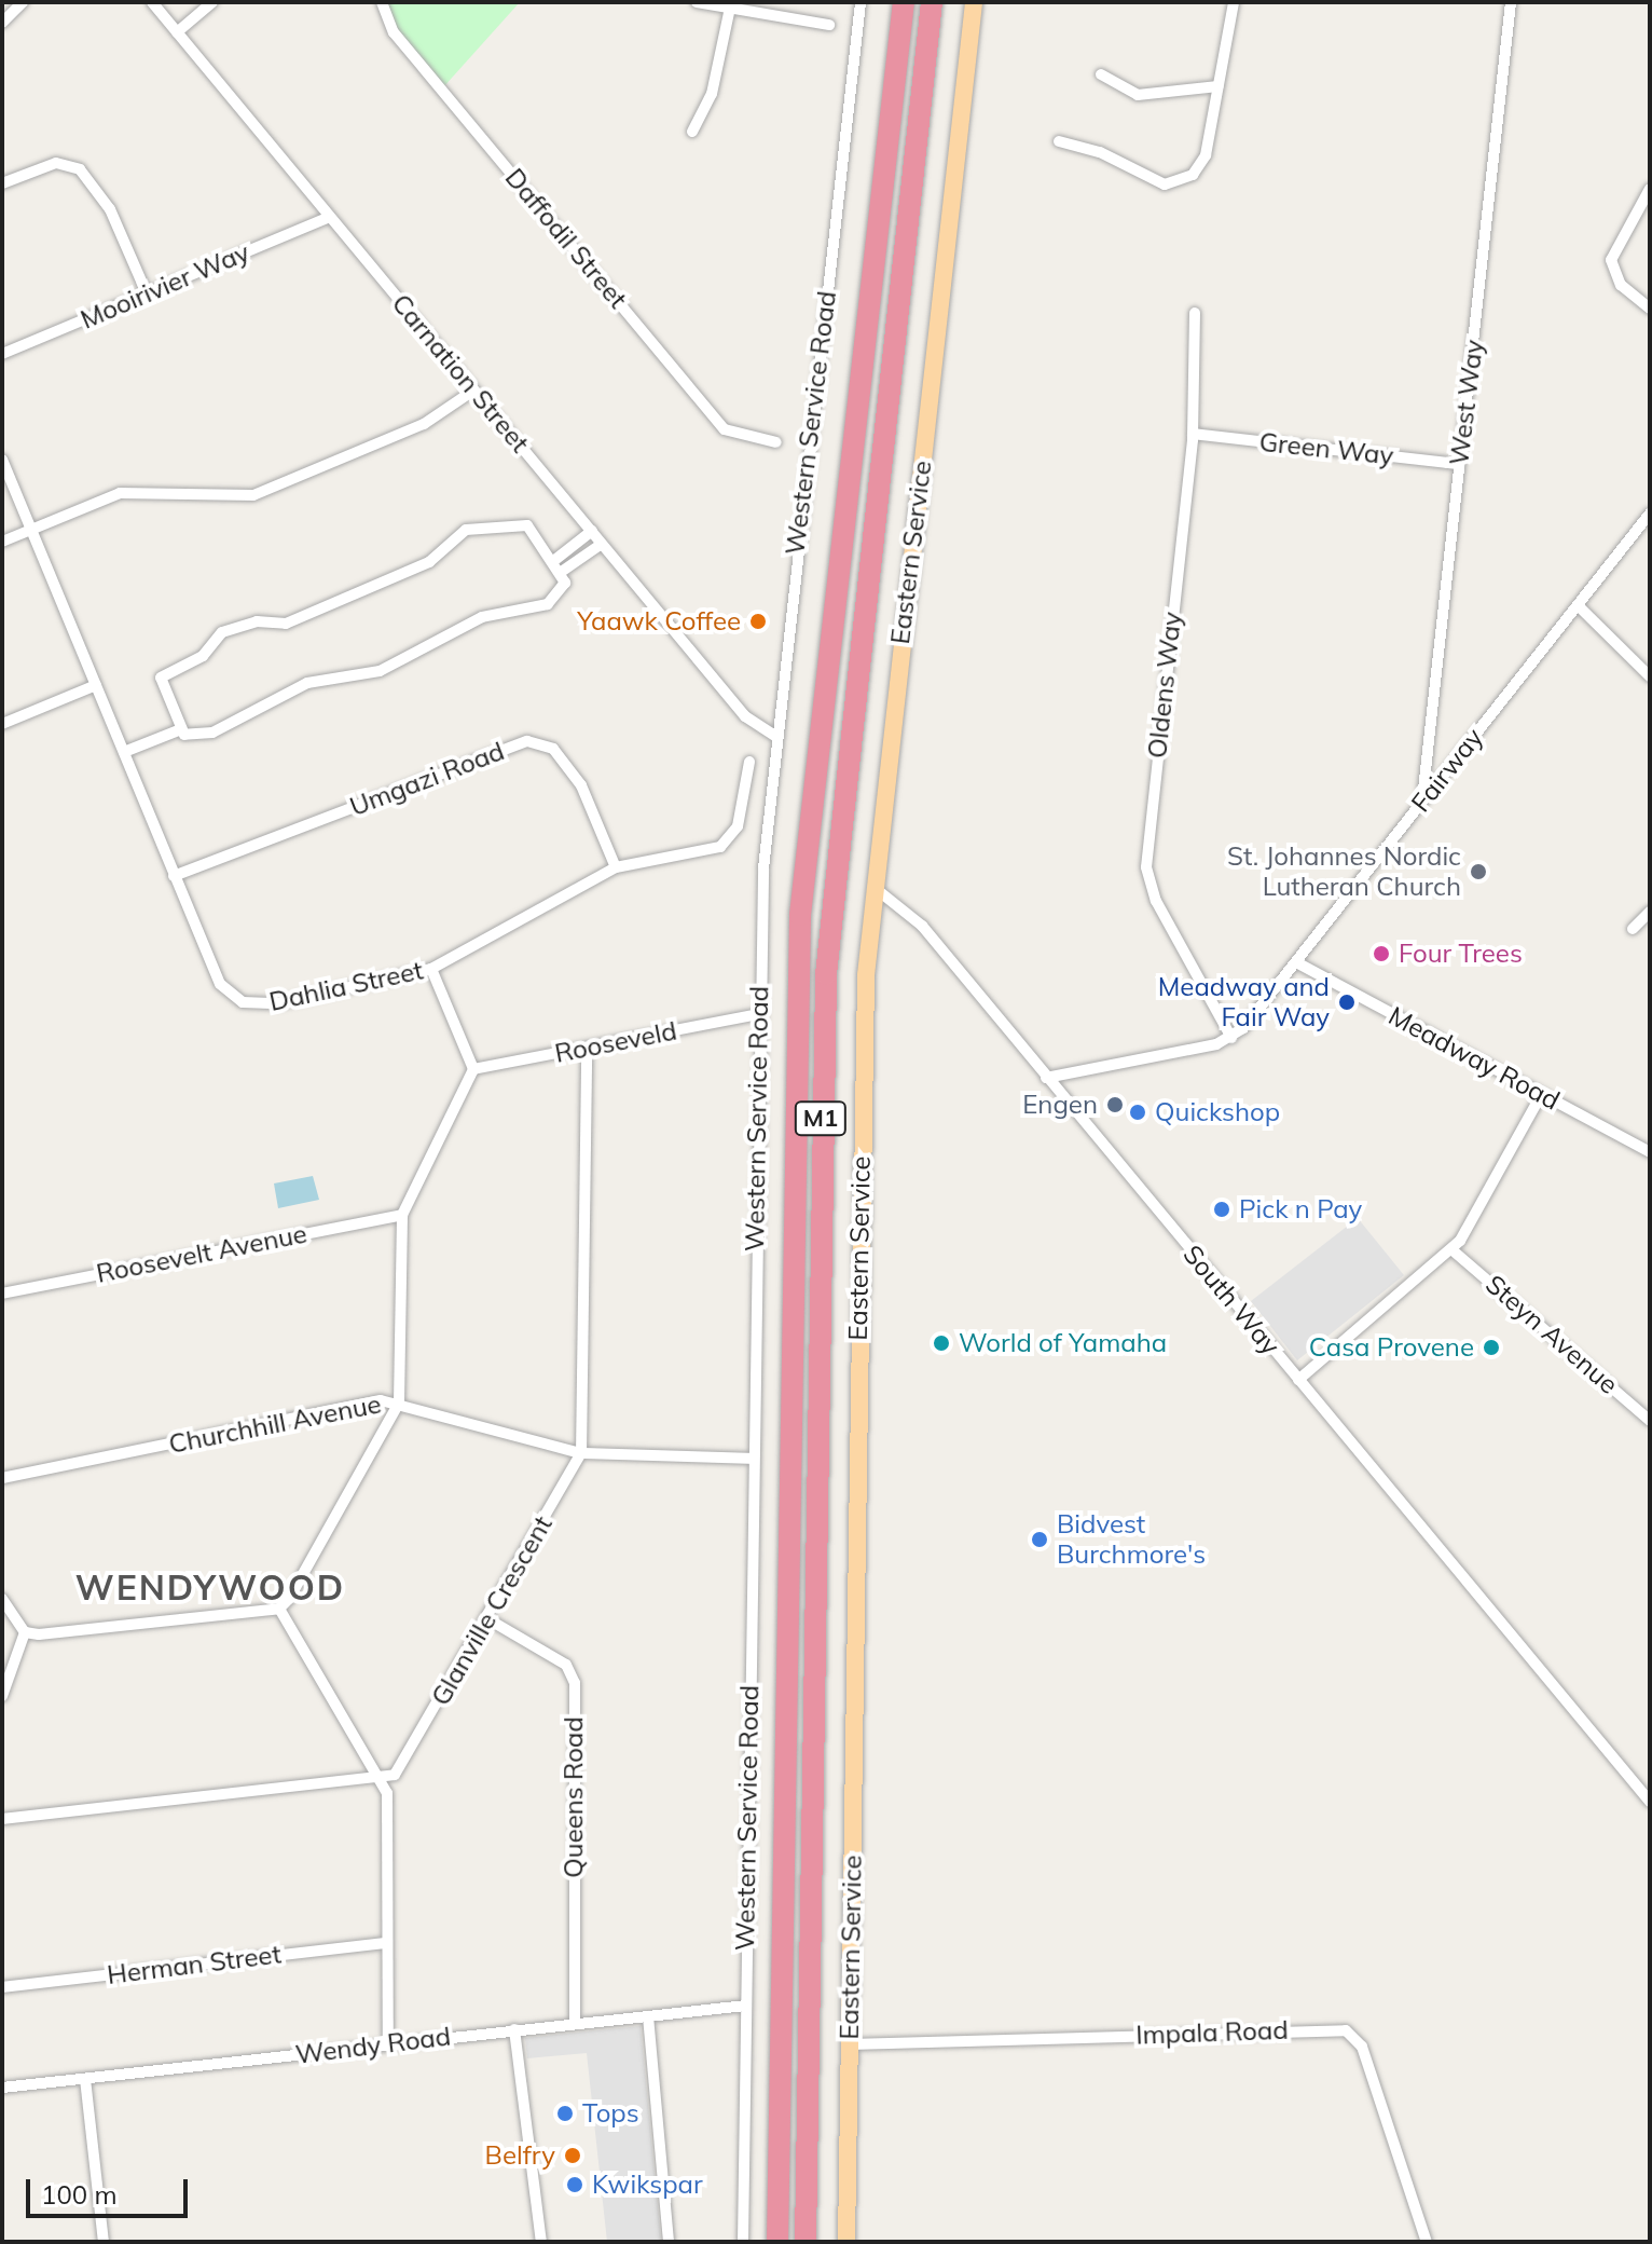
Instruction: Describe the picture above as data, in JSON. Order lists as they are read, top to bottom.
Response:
{
  "streets": {
    "highway": ["M1"],
    "main road": ["Eastern Service"],
    "street": [
      "Daffodil Street",
      "Mooirivier Way",
      "Carnation Street",
      "West Way",
      "Western Service Road",
      "Green Way",
      "Oldens Way",
      "Fairway",
      "Umgazi Road",
      "Dahlia Street",
      "Rooseveld",
      "Meadway Road",
      "Roosevelt Avenue",
      "South Way",
      "Steyn Avenue",
      "Churchhill Avenue",
      "Glanville Crescent",
      "Queens Road",
      "Herman Street",
      "Impala Road",
      "Wendy Road"
    ]
  },
  "crossings": [
    ["Mooirivier Way", "Carnation Street"],
    ["Carnation Street", "Western Service Road"],
    ["West Way", "Green Way"],
    ["West Way", "Fairway"],
    ["Western Service Road", "Rooseveld"],
    ["Western Service Road", "Churchhill Avenue"],
    ["Western Service Road", "Wendy Road"],
    ["Green Way", "Oldens Way"],
    ["Eastern Service", "South Way"],
    ["Eastern Service", "Impala Road"],
    ["Oldens Way", "Fairway"],
    ["Fairway", "Meadway Road"],
    ["Umgazi Road", "Dahlia Street"],
    ["Rooseveld", "Glanville Crescent"],
    ["Churchhill Avenue", "Glanville Crescent"],
    ["Glanville Crescent", "Queens Road"],
    ["Queens Road", "Wendy Road"]
  ],
  "districts": ["WENDYWOOD"],
  "places": [
    "Yaawk Coffee",
    "St. Johannes Nordic Lutheran Church",
    "Four Trees",
    "Meadway and Fair Way",
    "Engen",
    "Quickshop",
    "Pick n Pay",
    "World of Yamaha",
    "Casa Provene",
    "Bidvest Burchmore's",
    "Tops",
    "Belfry",
    "Kwikspar"
  ],
  "scale_bar": "100 m"
}
